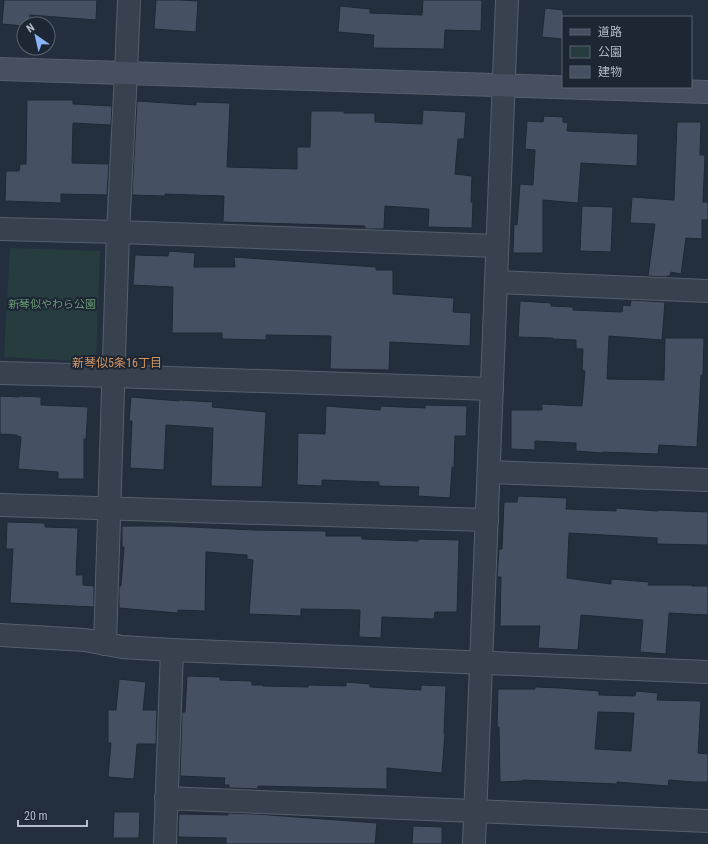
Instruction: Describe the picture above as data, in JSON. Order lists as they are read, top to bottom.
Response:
{
  "districts": ["新琴似5条16丁目"],
  "parks": ["新琴似やわら公園"],
  "legend": ["道路", "公園", "建物"],
  "scale_bar": "20 m",
  "north": "top left"
}
